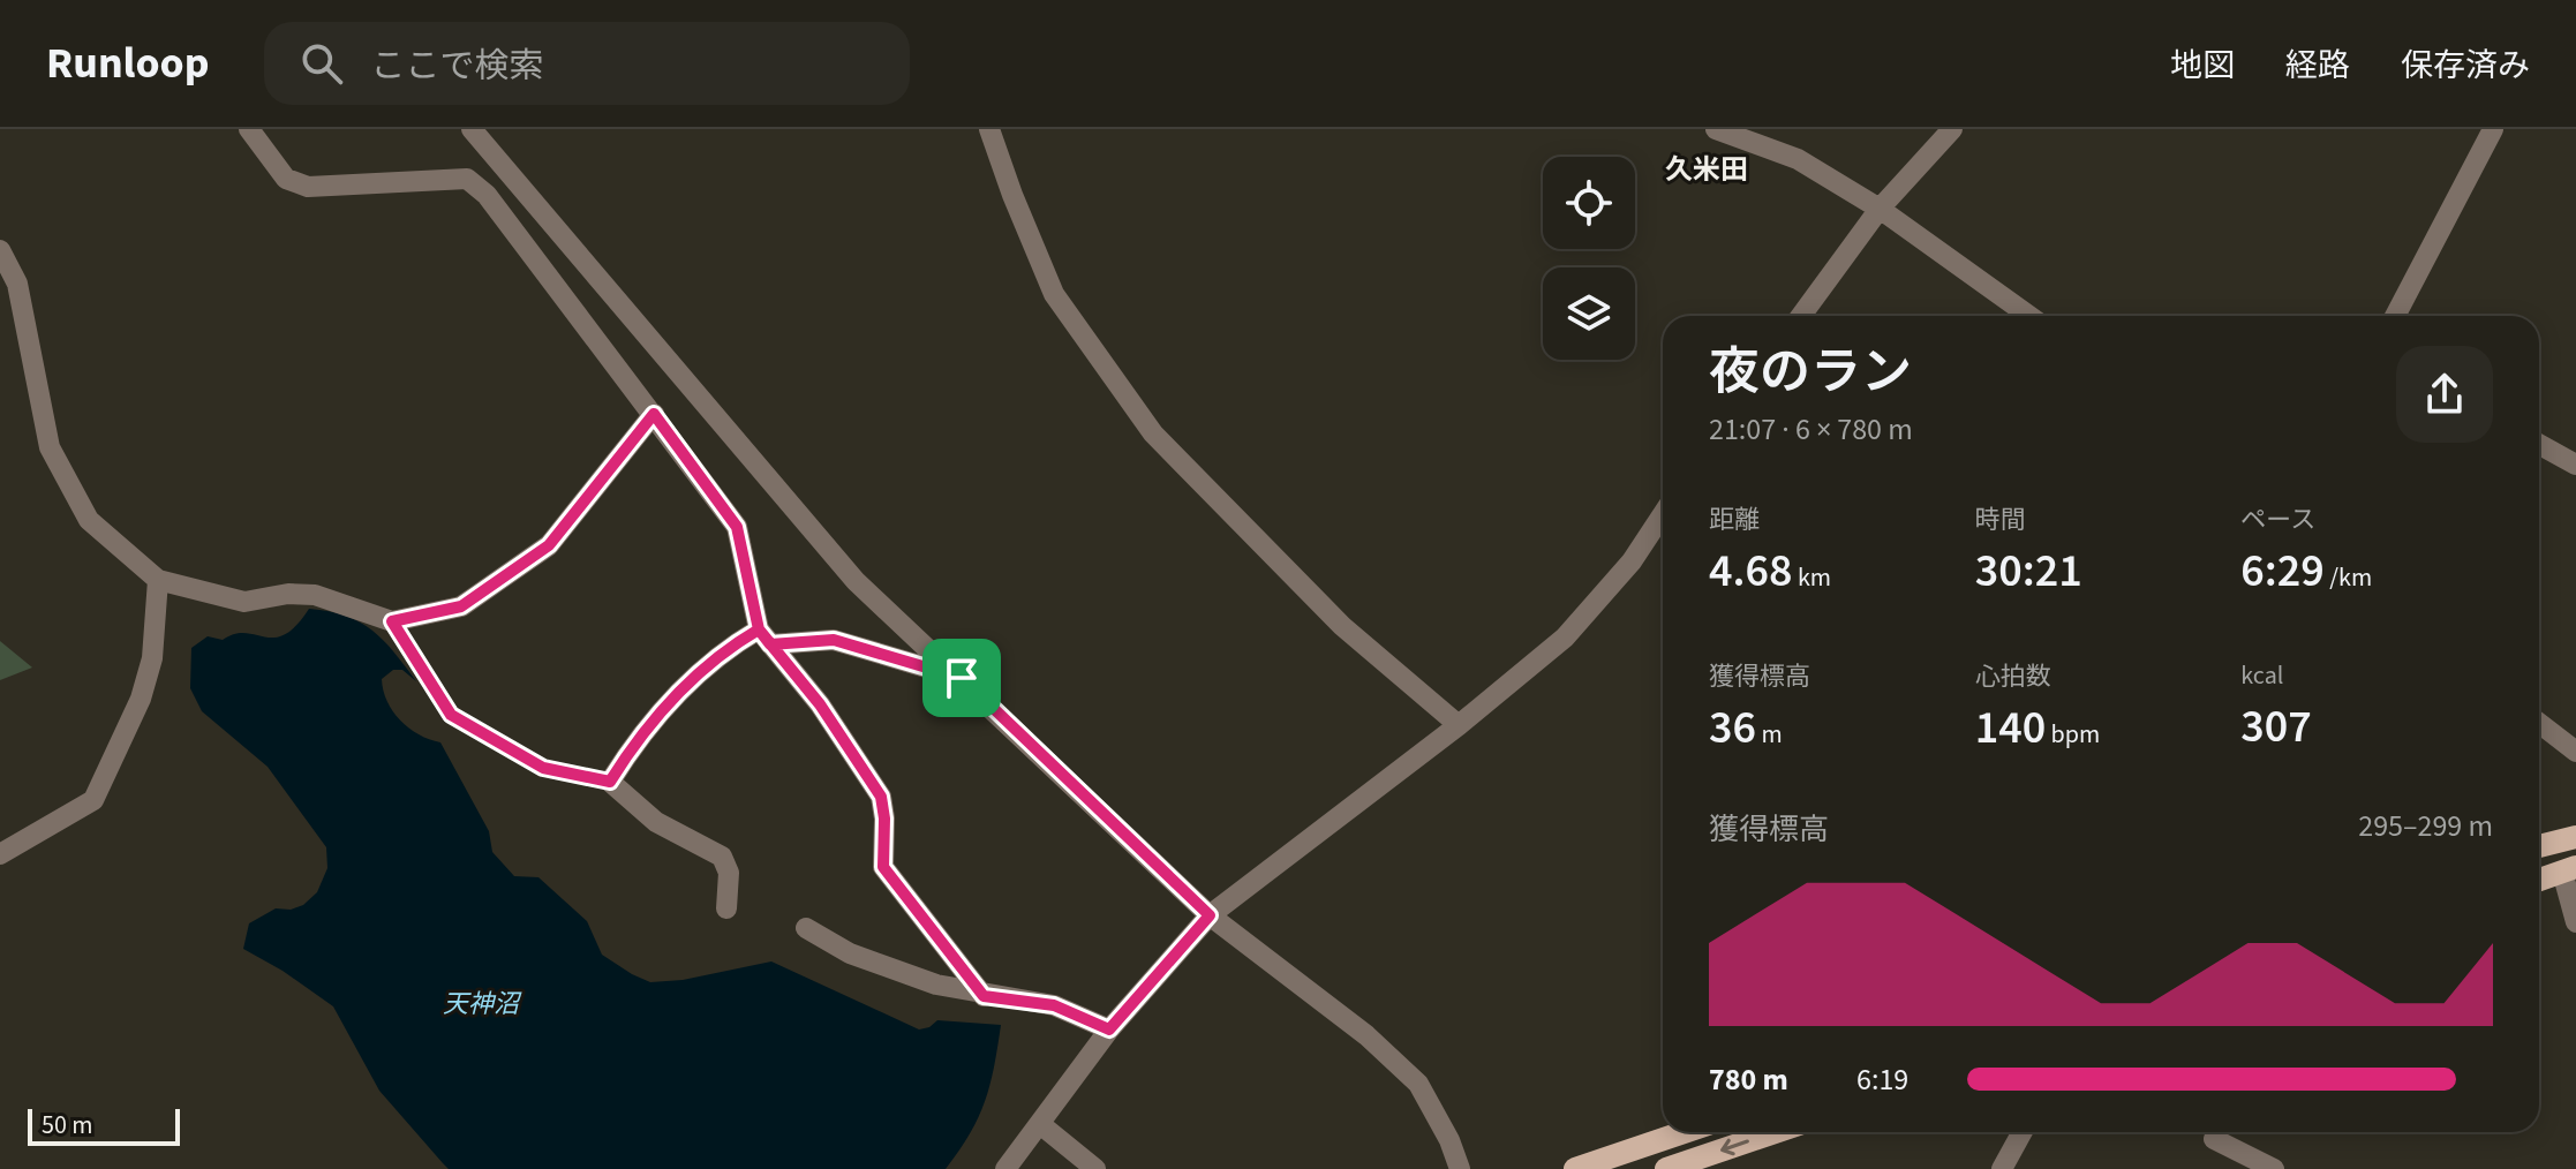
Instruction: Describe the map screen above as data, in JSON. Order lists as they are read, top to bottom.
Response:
{
  "districts": ["久米田"],
  "water": ["天神沼"],
  "scale_bar": "50 m",
  "page": {
    "header": "Runloop",
    "search": "ここで検索",
    "nav": ["地図", "経路", "保存済み"],
    "heading": ["夜のラン", "21:07 · 6 × 780 m"],
    "stats": [
      ["距離", "4.68 km"],
      ["時間", "30:21"],
      ["ペース", "6:29 /km"],
      ["獲得標高", "36 m"],
      ["心拍数", "140 bpm"],
      ["kcal", "307"]
    ],
    "chart": ["獲得標高", "295–299 m"],
    "list": [
      {
        "name": "780 m",
        "note": "6:19"
      }
    ],
    "scale": "50 m"
  }
}
